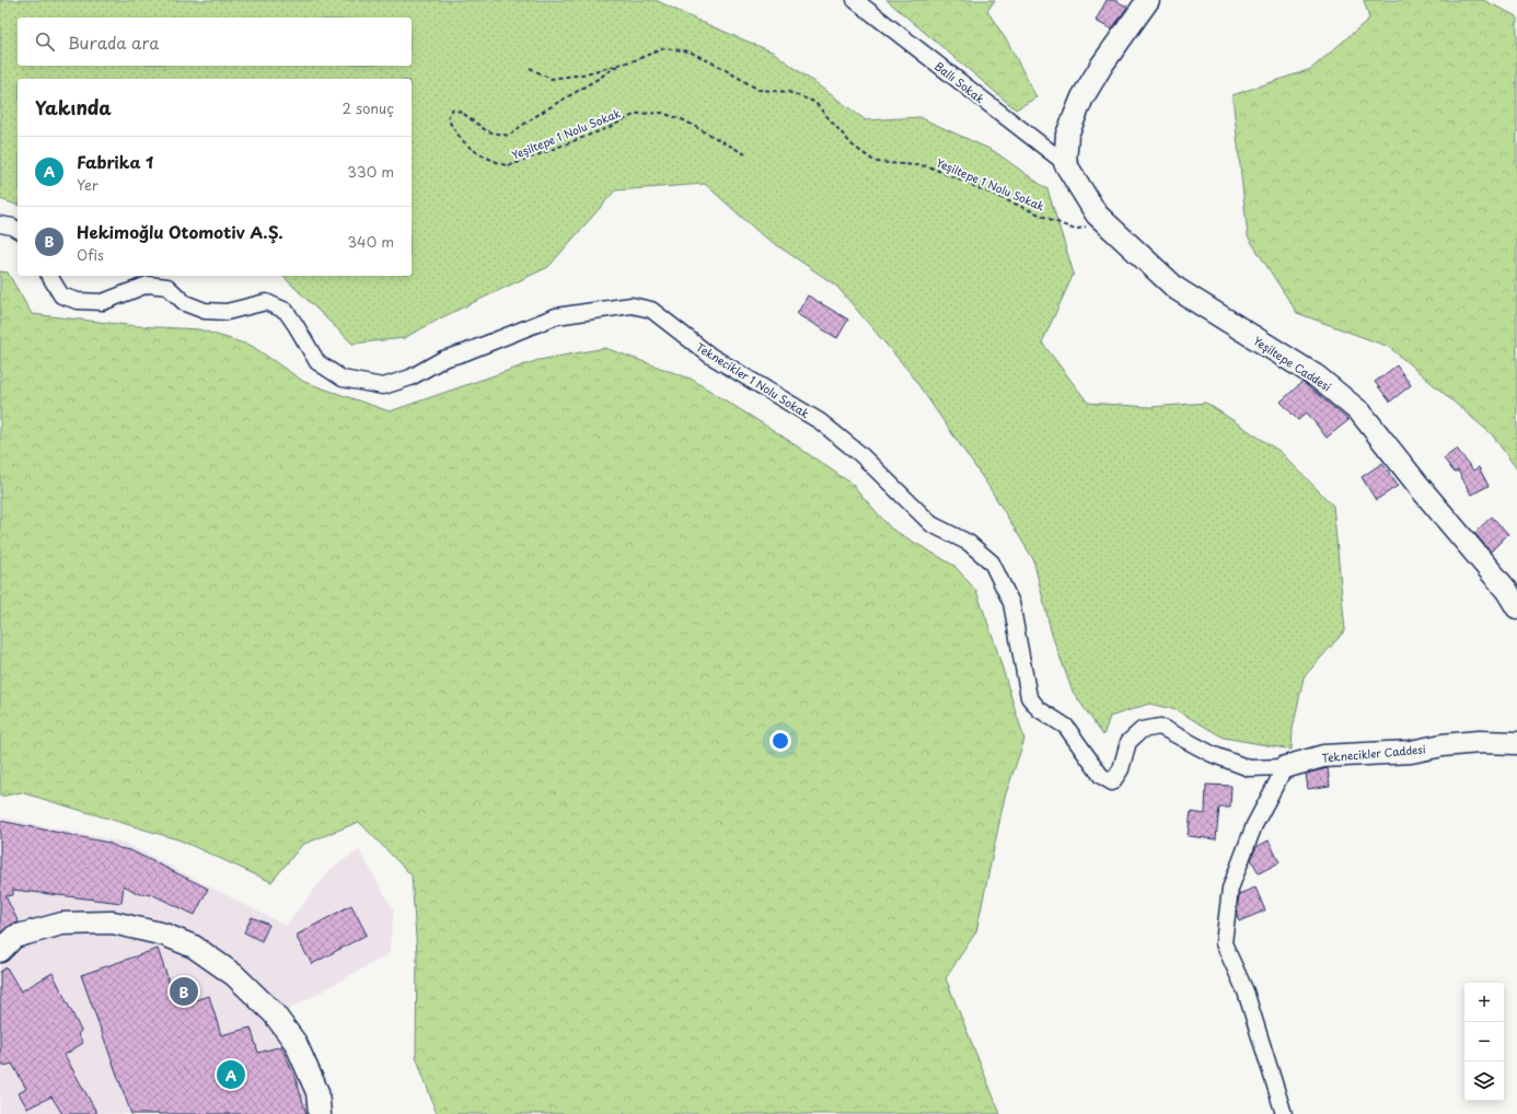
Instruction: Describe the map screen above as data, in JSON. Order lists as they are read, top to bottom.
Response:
{
  "streets": {
    "street": [
      "Ballı Sokak",
      "Yeşiltepe Caddesi",
      "Teknecikler 1 Nolu Sokak",
      "Teknecikler Caddesi"
    ],
    "path": ["Yeşiltepe 1 Nolu Sokak"]
  },
  "crossings": [
    ["Ballı Sokak", "Yeşiltepe Caddesi"],
    ["Yeşiltepe 1 Nolu Sokak", "Yeşiltepe Caddesi"],
    ["Teknecikler 1 Nolu Sokak", "Teknecikler Caddesi"]
  ],
  "page": {
    "search": "Burada ara",
    "heading": ["Yakında", "2 sonuç"],
    "list": [
      {
        "mark": "A",
        "name": "Fabrika 1",
        "note": "Yer",
        "value": "330 m"
      },
      {
        "mark": "B",
        "name": "Hekimoğlu Otomotiv A.Ş.",
        "note": "Ofis",
        "value": "340 m"
      }
    ],
    "pins": ["B", "A"],
    "map_buttons": ["+", "−"]
  }
}
